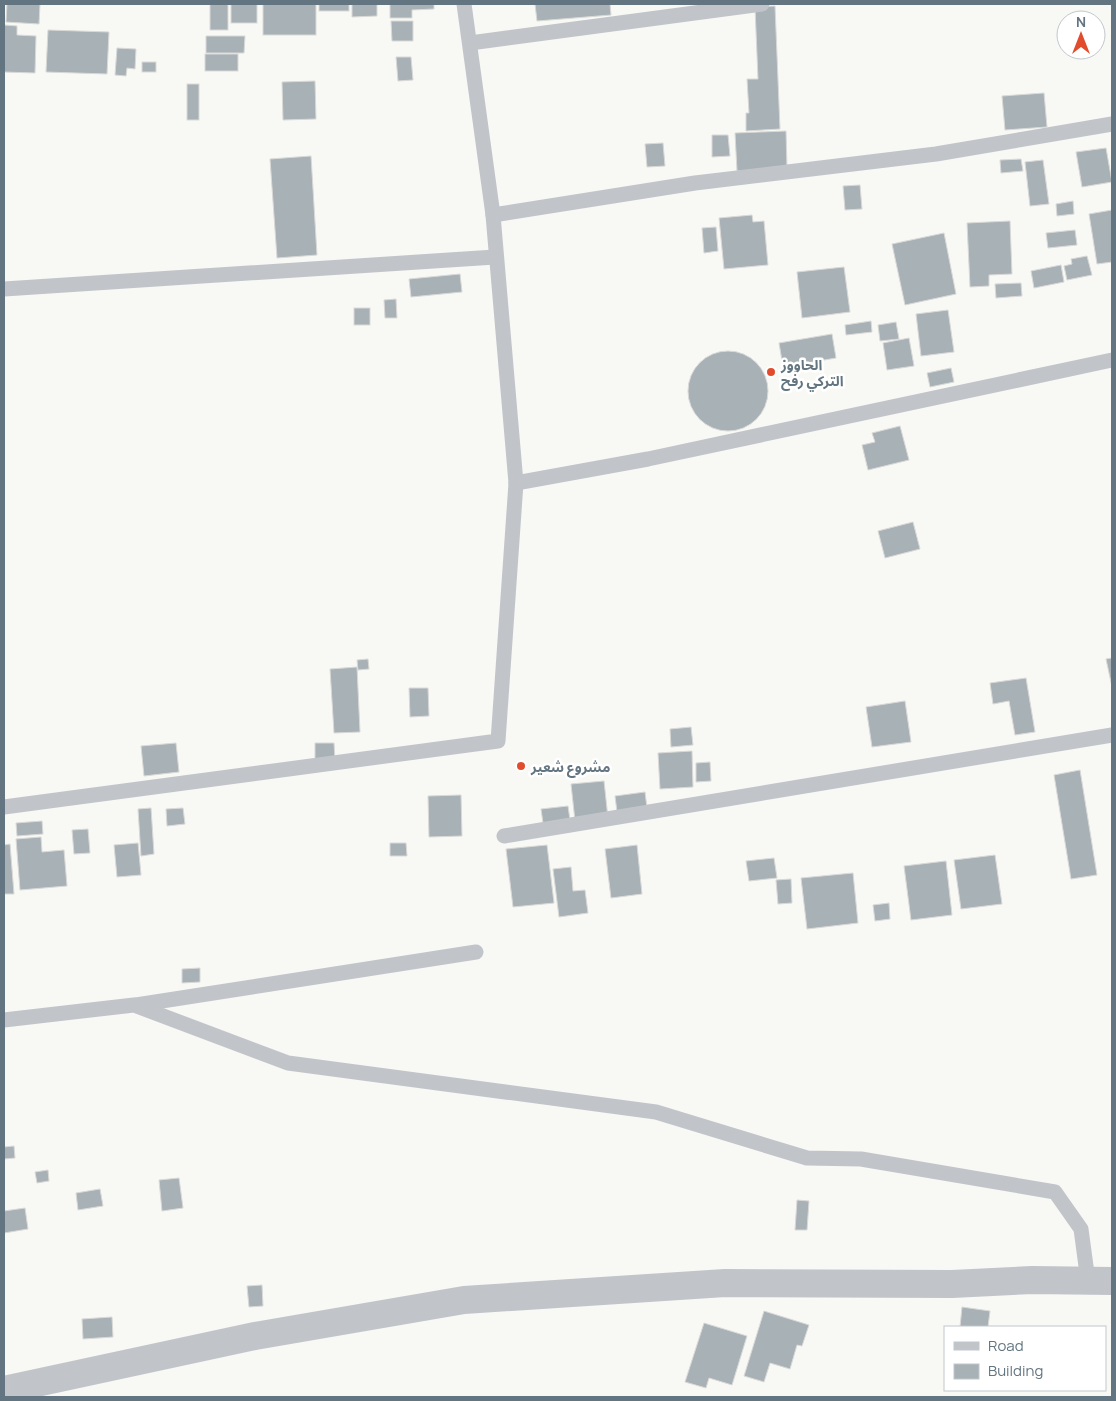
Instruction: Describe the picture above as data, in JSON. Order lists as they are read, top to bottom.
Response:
{
  "places": ["الحاووز التركي رفح", "مشروع شعير"],
  "legend": ["Road", "Building"],
  "north": "top"
}
